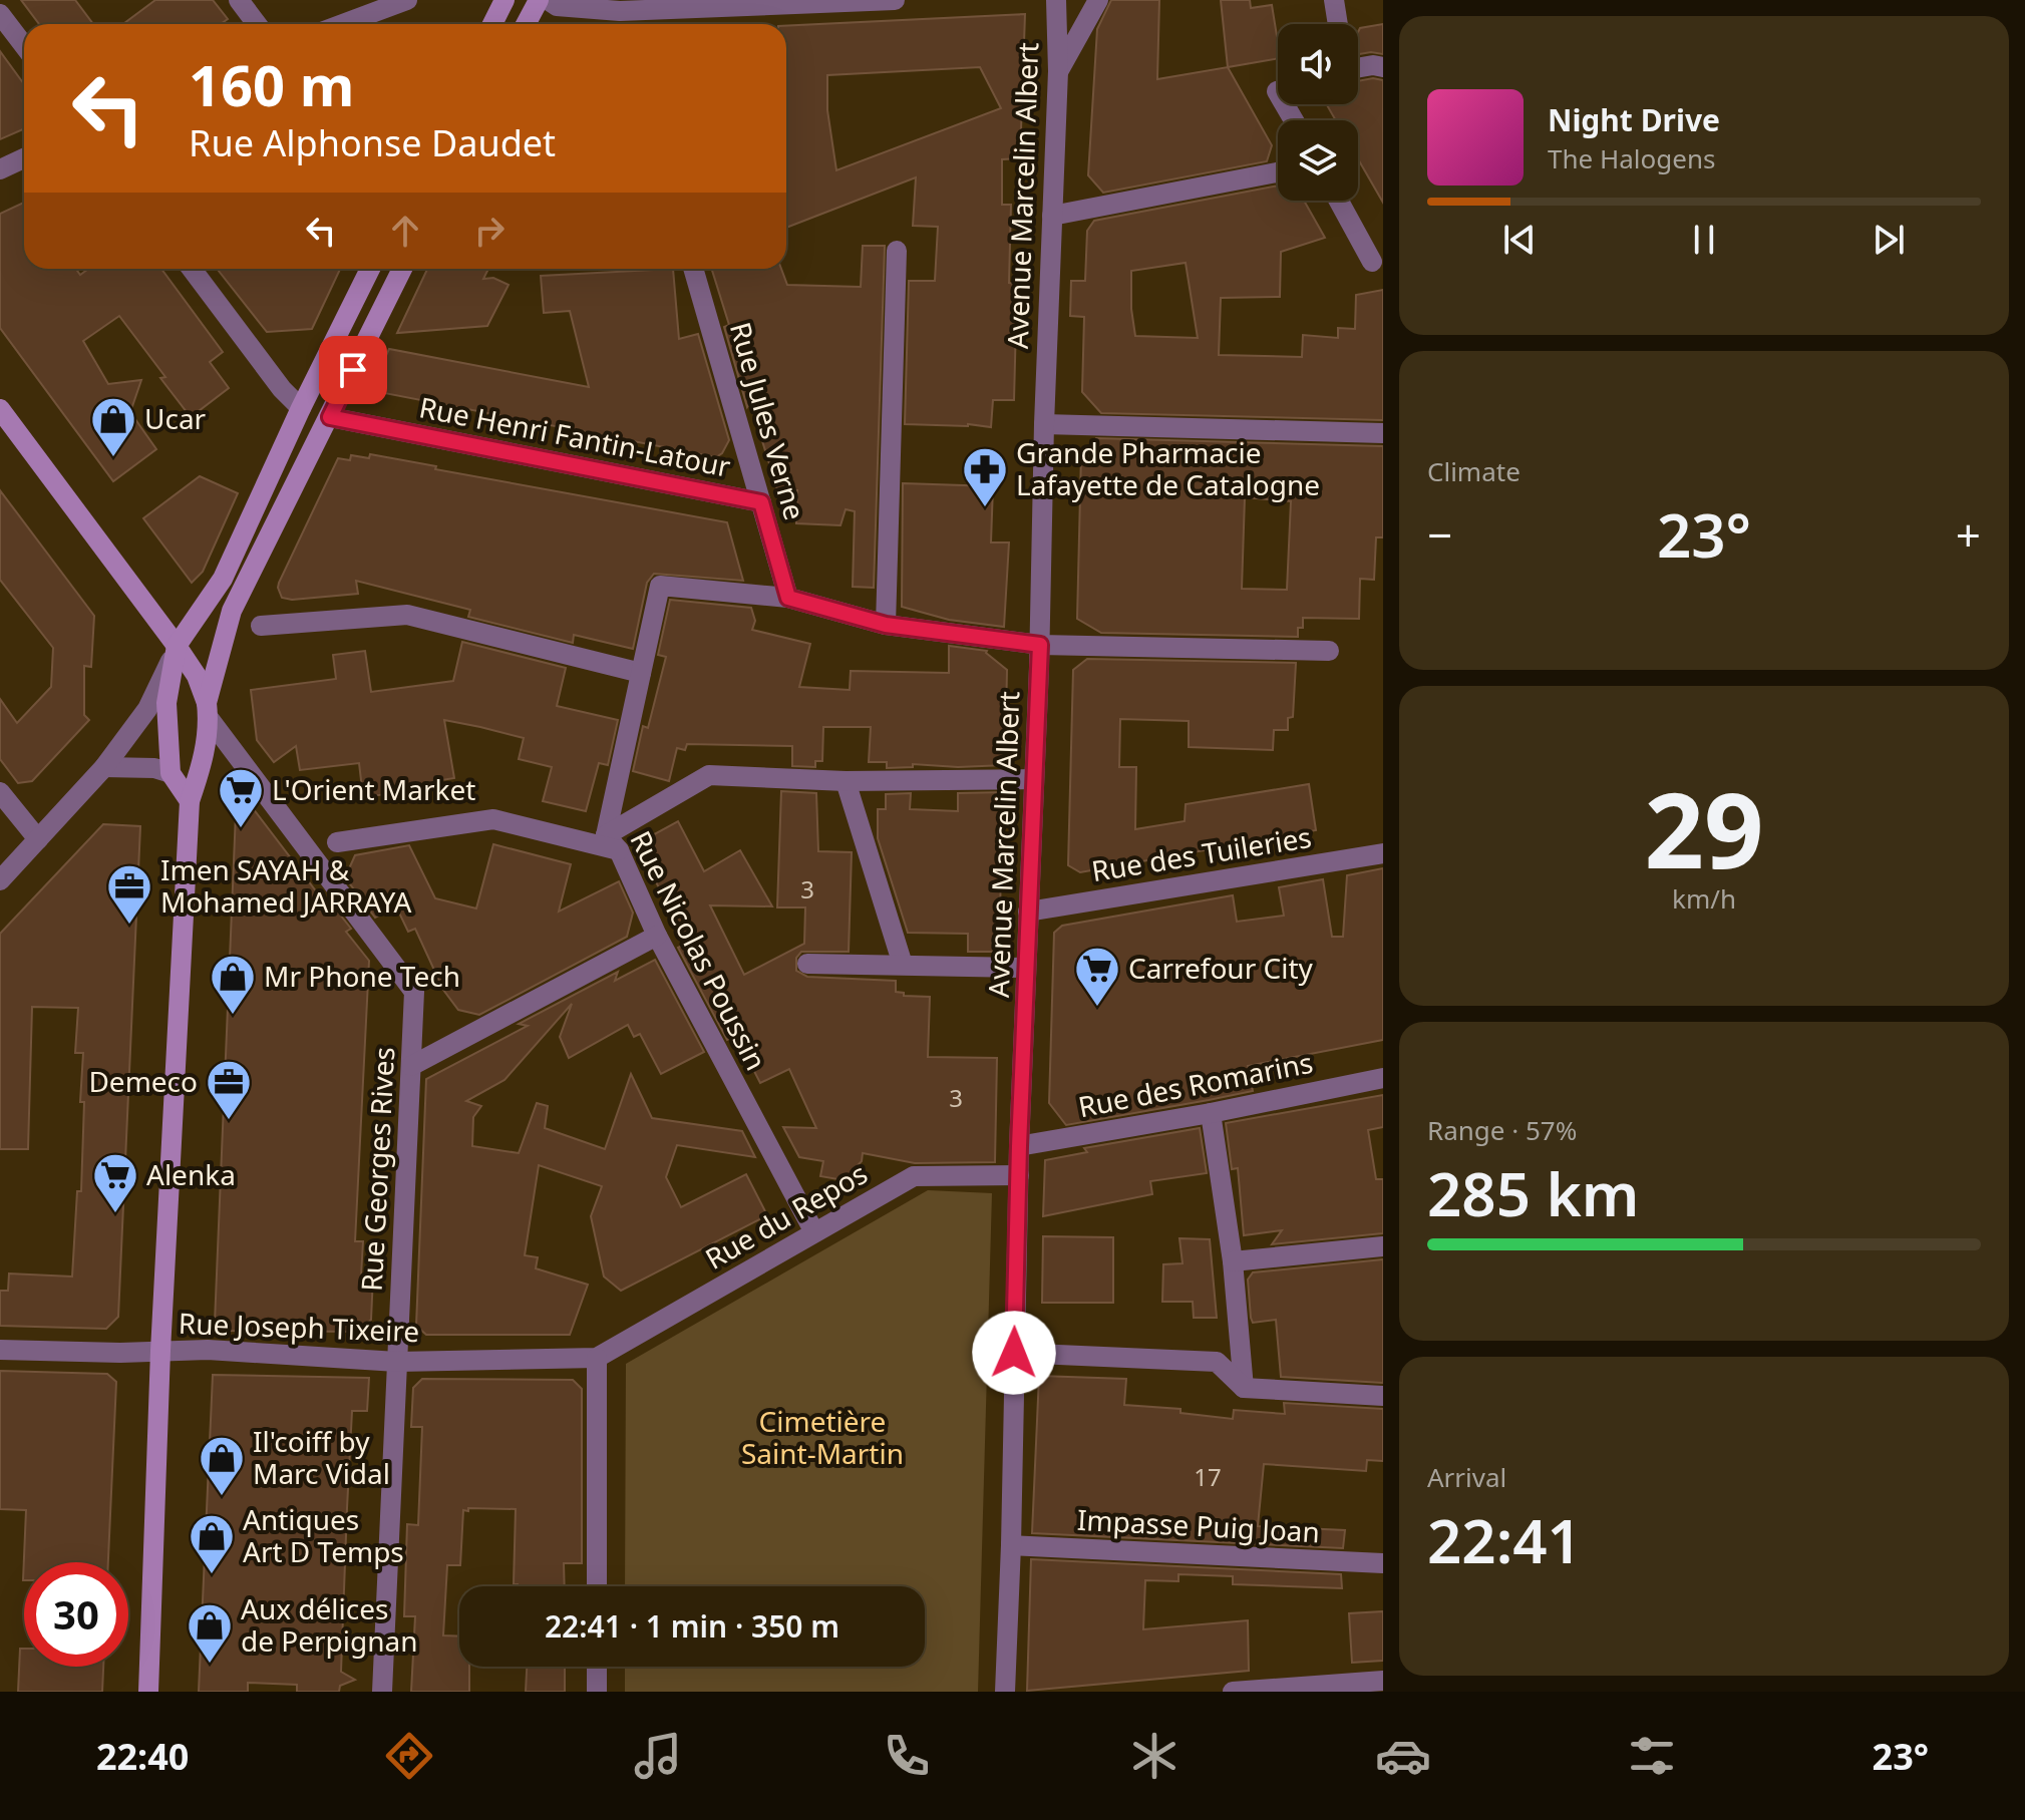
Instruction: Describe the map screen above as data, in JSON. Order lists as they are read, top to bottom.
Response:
{
  "streets": {
    "street": [
      "Avenue Marcelin Albert",
      "Rue Jules Verne",
      "Rue Henri Fantin-Latour",
      "Rue des Tuileries",
      "Rue Nicolas Poussin",
      "Rue des Romarins",
      "Rue Georges Rives",
      "Rue du Repos",
      "Rue Joseph Tixeire",
      "Impasse Puig Joan"
    ]
  },
  "crossings": [
    ["Avenue Marcelin Albert", "Rue des Tuileries"],
    ["Avenue Marcelin Albert", "Rue des Romarins"],
    ["Avenue Marcelin Albert", "Rue du Repos"],
    ["Avenue Marcelin Albert", "Impasse Puig Joan"],
    ["Rue Jules Verne", "Rue Henri Fantin-Latour"],
    ["Rue Jules Verne", "Rue Nicolas Poussin"],
    ["Rue Nicolas Poussin", "Rue du Repos"],
    ["Rue Georges Rives", "Rue Joseph Tixeire"],
    ["Rue du Repos", "Rue Joseph Tixeire"]
  ],
  "parks": ["Cimetière Saint-Martin"],
  "places": {
    "shop": [
      "Ucar",
      "Mr Phone Tech",
      "Il'coiff by Marc Vidal",
      "Antiques Art D Temps",
      "Aux délices de Perpignan"
    ],
    "pharmacy": ["Grande Pharmacie Lafayette de Catalogne"],
    "supermarket": ["L'Orient Market", "Carrefour City", "Alenka"],
    "office": ["Imen SAYAH & Mohamed JARRAYA", "Demeco"]
  },
  "house_numbers": ["3", "3", "17"],
  "page": {
    "turn": ["160 m", "Rue Alphonse Daudet"],
    "song": ["Night Drive", "The Halogens"],
    "tile": [
      "Climate",
      ["29", "km/h"],
      ["Range · 57%", "285 km"],
      ["Arrival", "22:41"]
    ],
    "heat": ["−", "23°", "+"],
    "limit": "30",
    "trip": "22:41 · 1 min · 350 m",
    "tabs": ["22:40", "23°"]
  }
}
